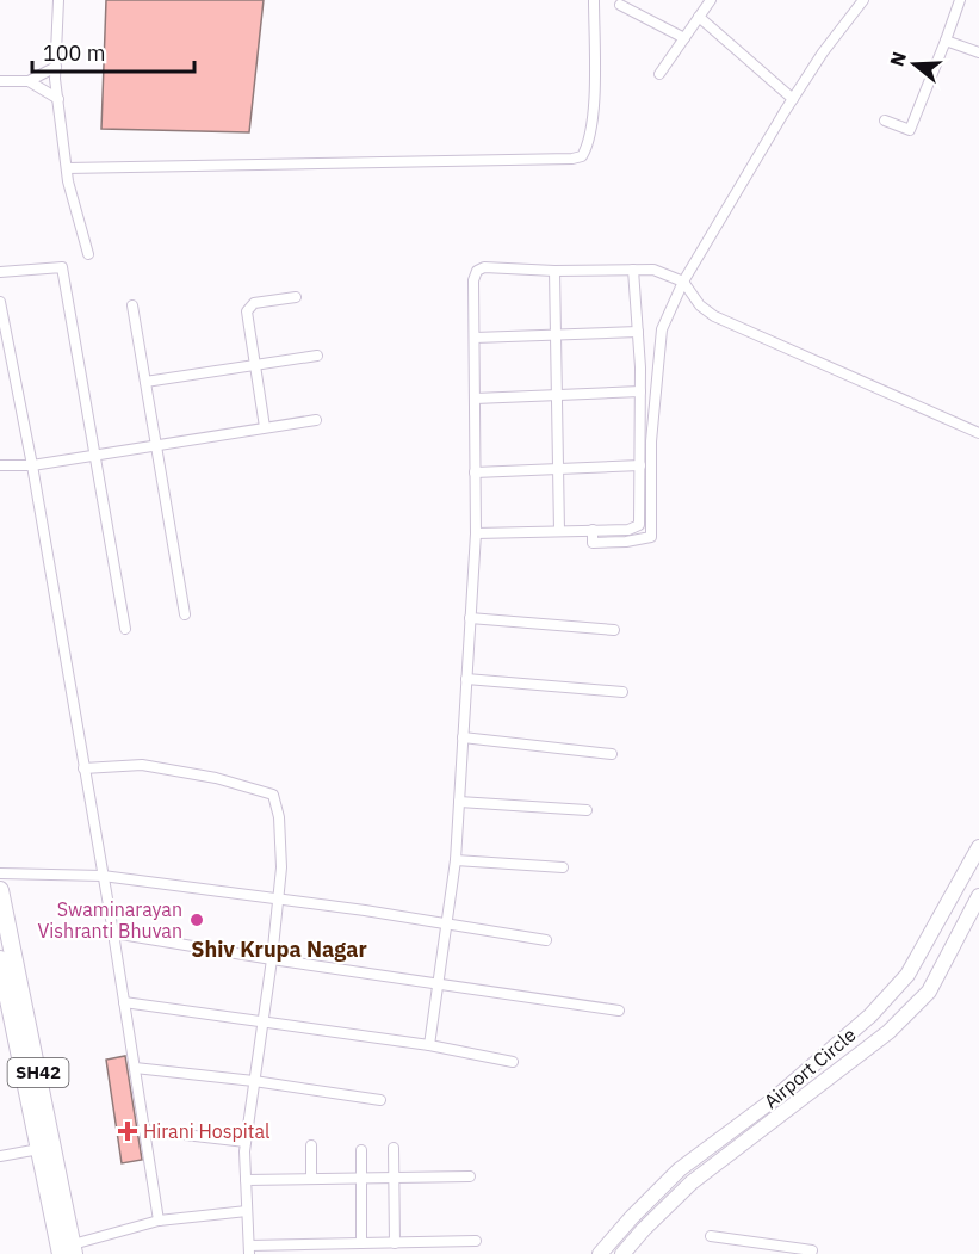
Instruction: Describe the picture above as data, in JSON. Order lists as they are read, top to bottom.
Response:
{
  "streets": {
    "main road": ["Airport Circle", "SH42"]
  },
  "districts": ["Shiv Krupa Nagar"],
  "places": {
    "other": ["Swaminarayan Vishranti Bhuvan"],
    "health": ["Hirani Hospital"]
  },
  "scale_bar": "100 m",
  "north": "left"
}
